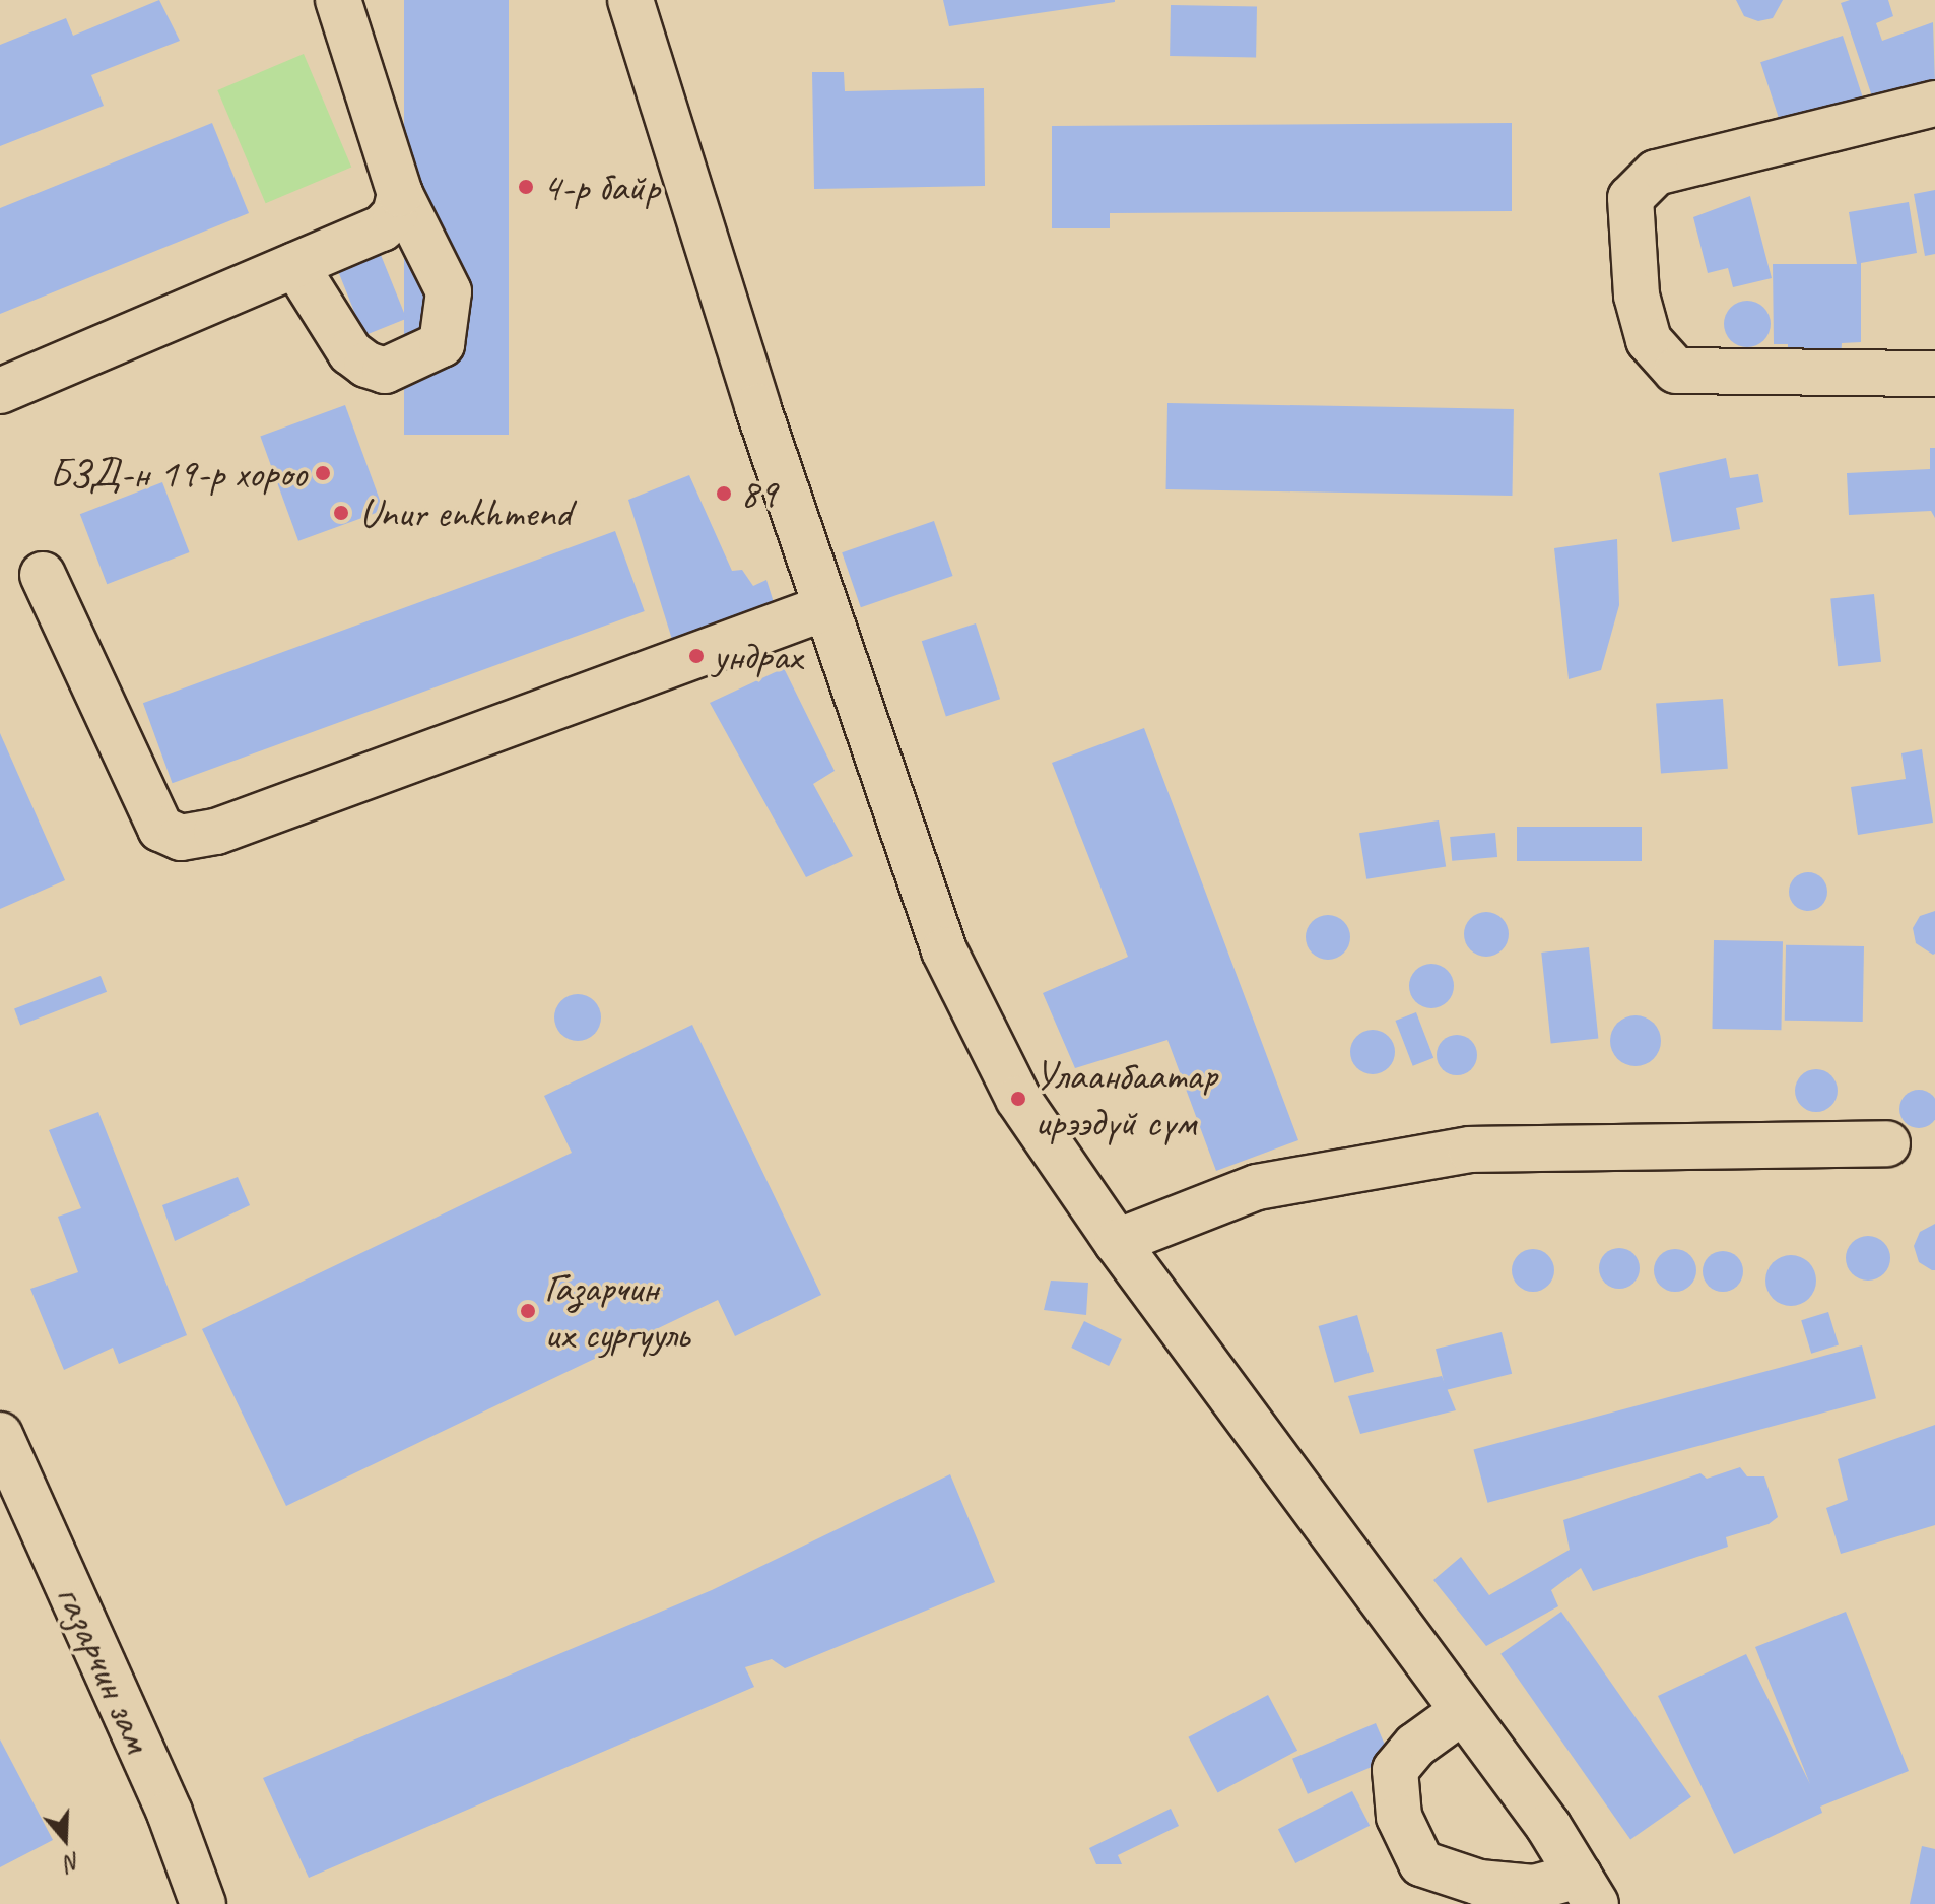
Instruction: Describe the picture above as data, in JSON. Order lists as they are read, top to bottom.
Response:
{
  "streets": {
    "street": ["газарчин зам"]
  },
  "places": [
    "4-р байр",
    "БЗД-н 19-р хороо",
    "89",
    "Unur enkhmend",
    "ундрах",
    "Улаанбаатар ирээдүй сүм",
    "Газарчин их сургууль"
  ],
  "north": "bottom"
}
